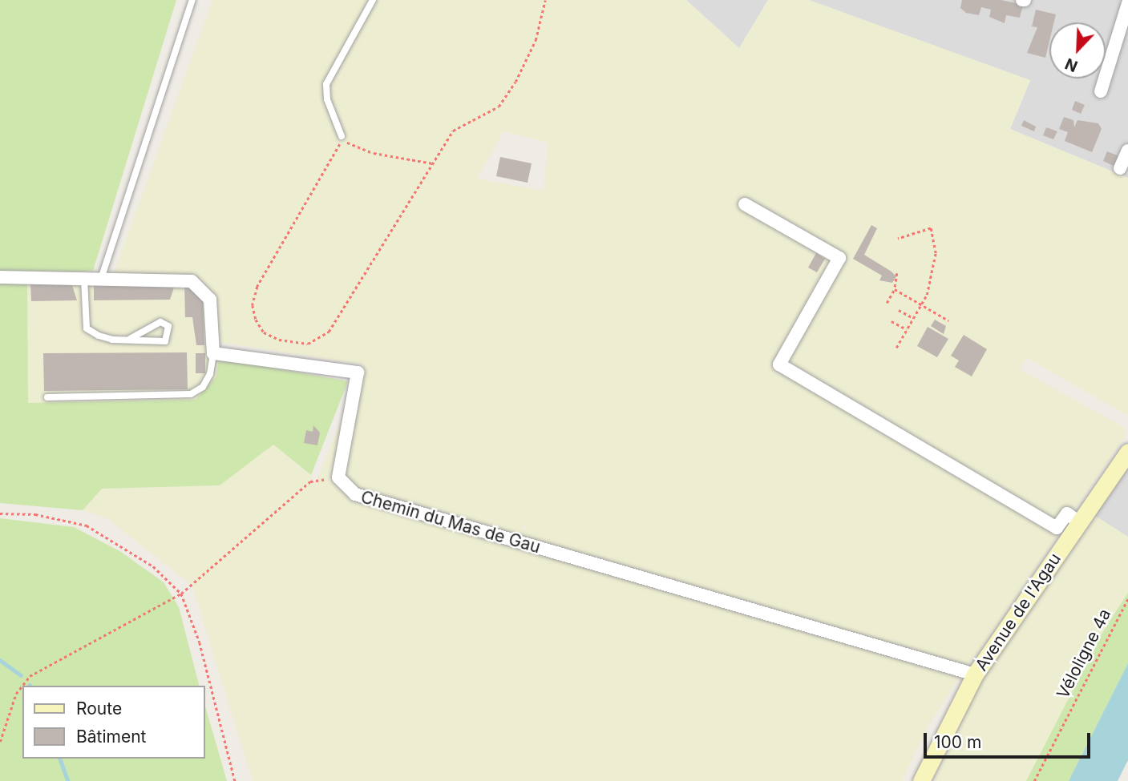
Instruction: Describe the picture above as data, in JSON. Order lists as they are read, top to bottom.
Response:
{
  "streets": {
    "street": ["Chemin du Mas de Gau", "Avenue de l'Agau"],
    "path": ["Véloligne 4a"]
  },
  "crossings": [
    ["Chemin du Mas de Gau", "Avenue de l'Agau"]
  ],
  "legend": ["Route", "Bâtiment"],
  "scale_bar": "100 m",
  "north": "bottom left"
}
